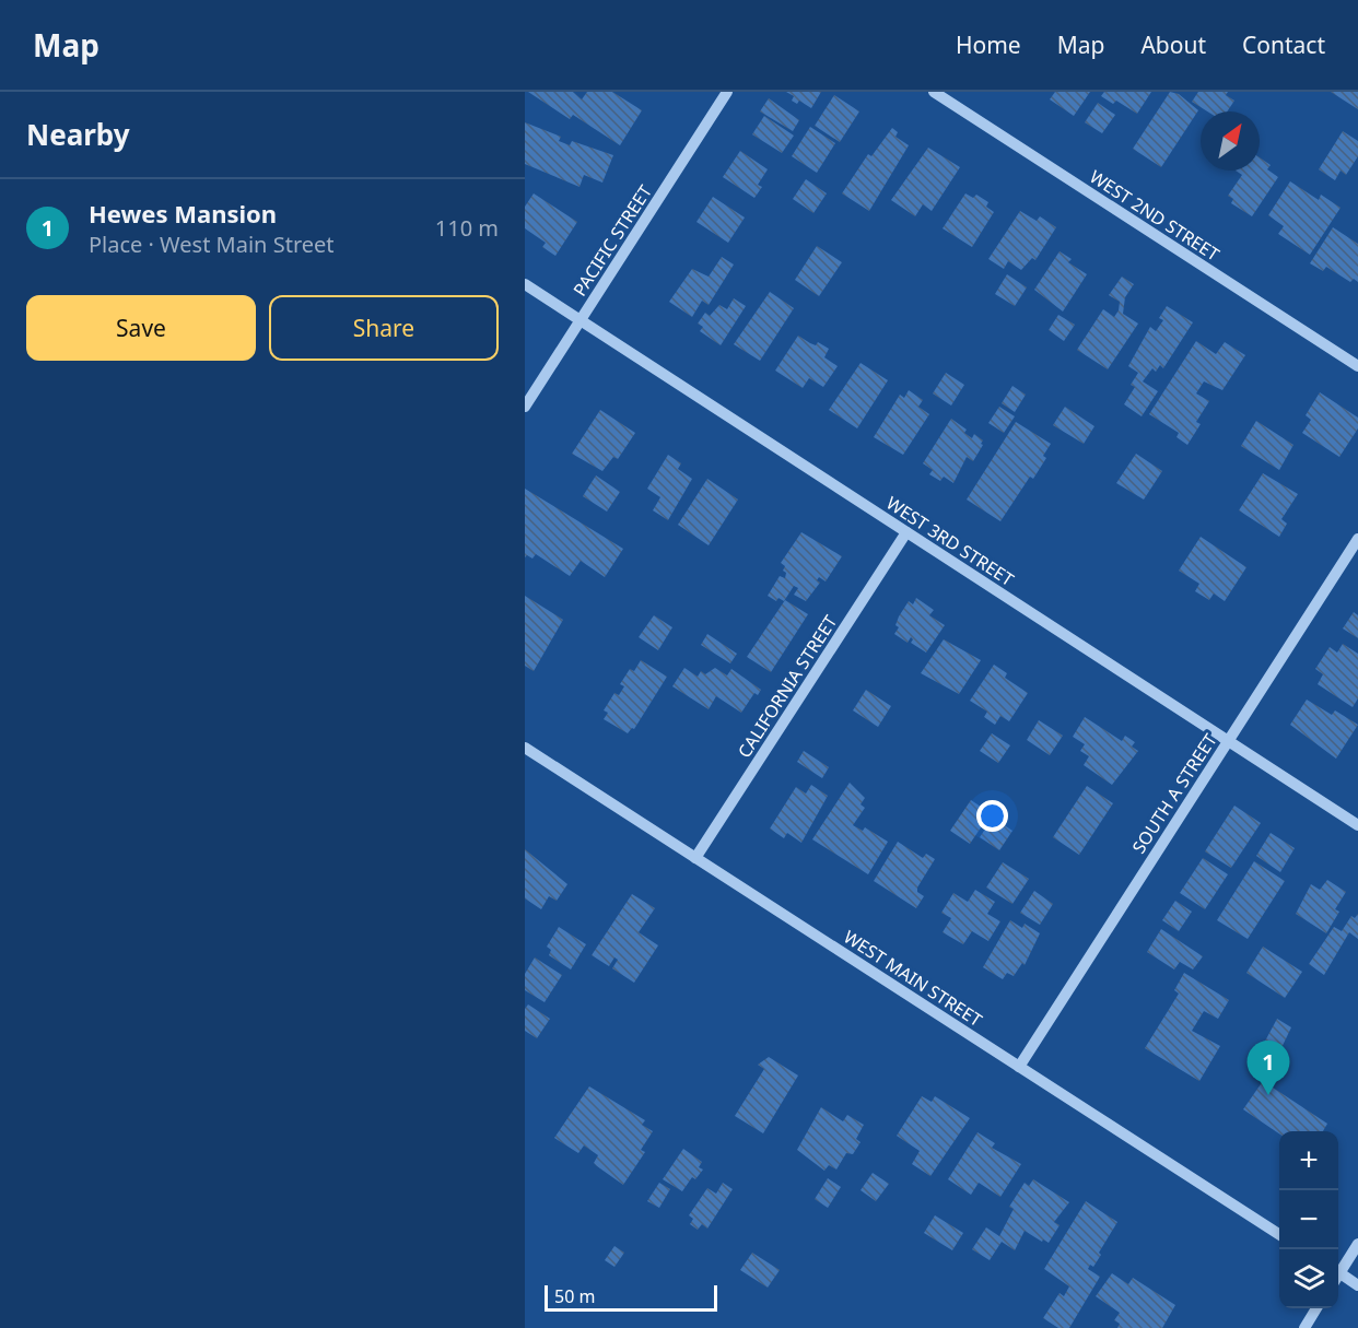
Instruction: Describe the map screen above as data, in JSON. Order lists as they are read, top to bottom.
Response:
{
  "streets": {
    "street": [
      "WEST 2ND STREET",
      "PACIFIC STREET",
      "WEST 3RD STREET",
      "CALIFORNIA STREET",
      "SOUTH A STREET",
      "WEST MAIN STREET"
    ]
  },
  "crossings": [
    ["PACIFIC STREET", "WEST 3RD STREET"],
    ["WEST 3RD STREET", "CALIFORNIA STREET"],
    ["WEST 3RD STREET", "SOUTH A STREET"],
    ["CALIFORNIA STREET", "WEST MAIN STREET"],
    ["SOUTH A STREET", "WEST MAIN STREET"]
  ],
  "scale_bar": "50 m",
  "north": "top right",
  "page": {
    "header": "Map",
    "nav": [
      "Home",
      "Map",
      "About",
      "Contact"
    ],
    "heading": "Nearby",
    "list": [
      {
        "mark": "1",
        "name": "Hewes Mansion",
        "note": "Place · West Main Street",
        "value": "110 m"
      }
    ],
    "buttons": ["Save", "Share"],
    "pins": "1",
    "map_buttons": ["+", "−"],
    "scale": "50 m"
  }
}
